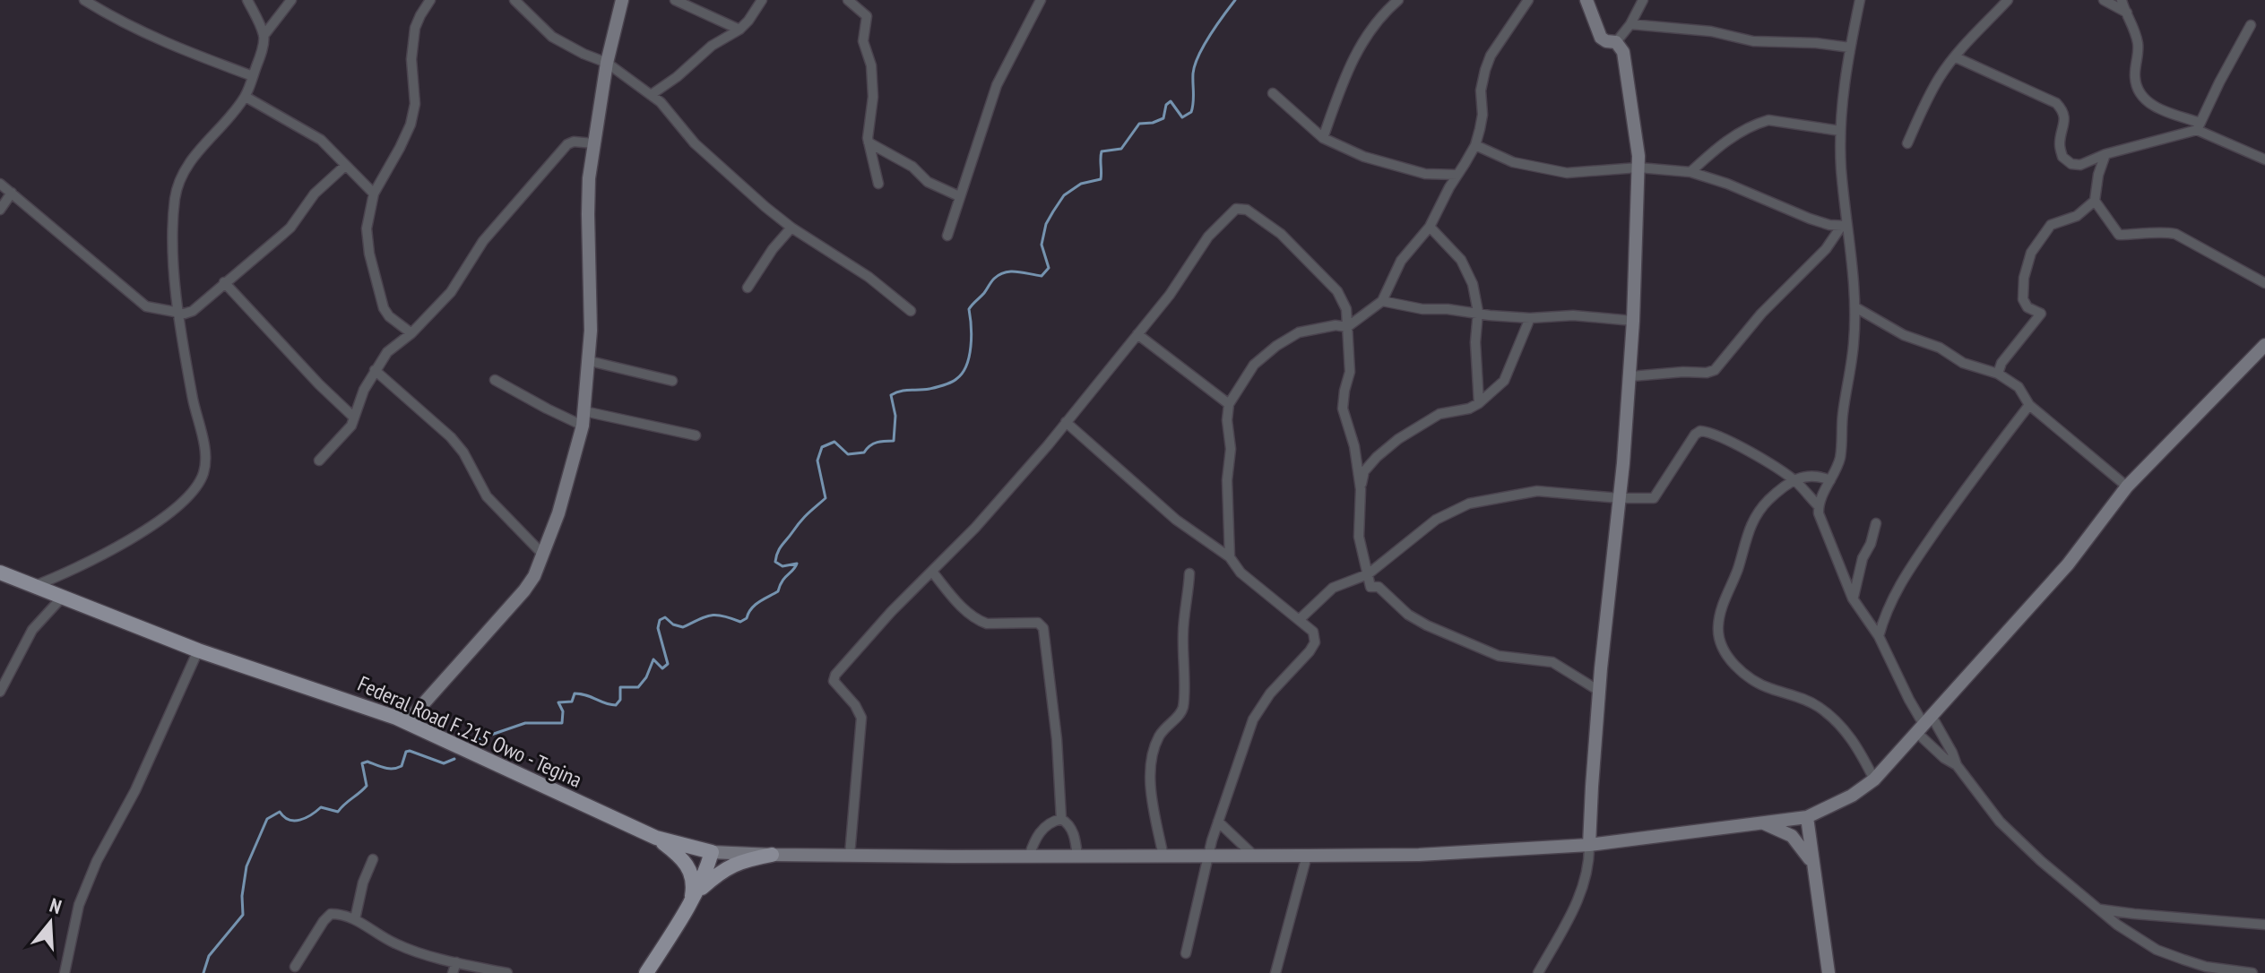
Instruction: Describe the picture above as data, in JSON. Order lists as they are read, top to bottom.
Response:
{
  "streets": {
    "main road": ["Federal Road F.215 Owo - Tegina"]
  },
  "north": "top"
}
